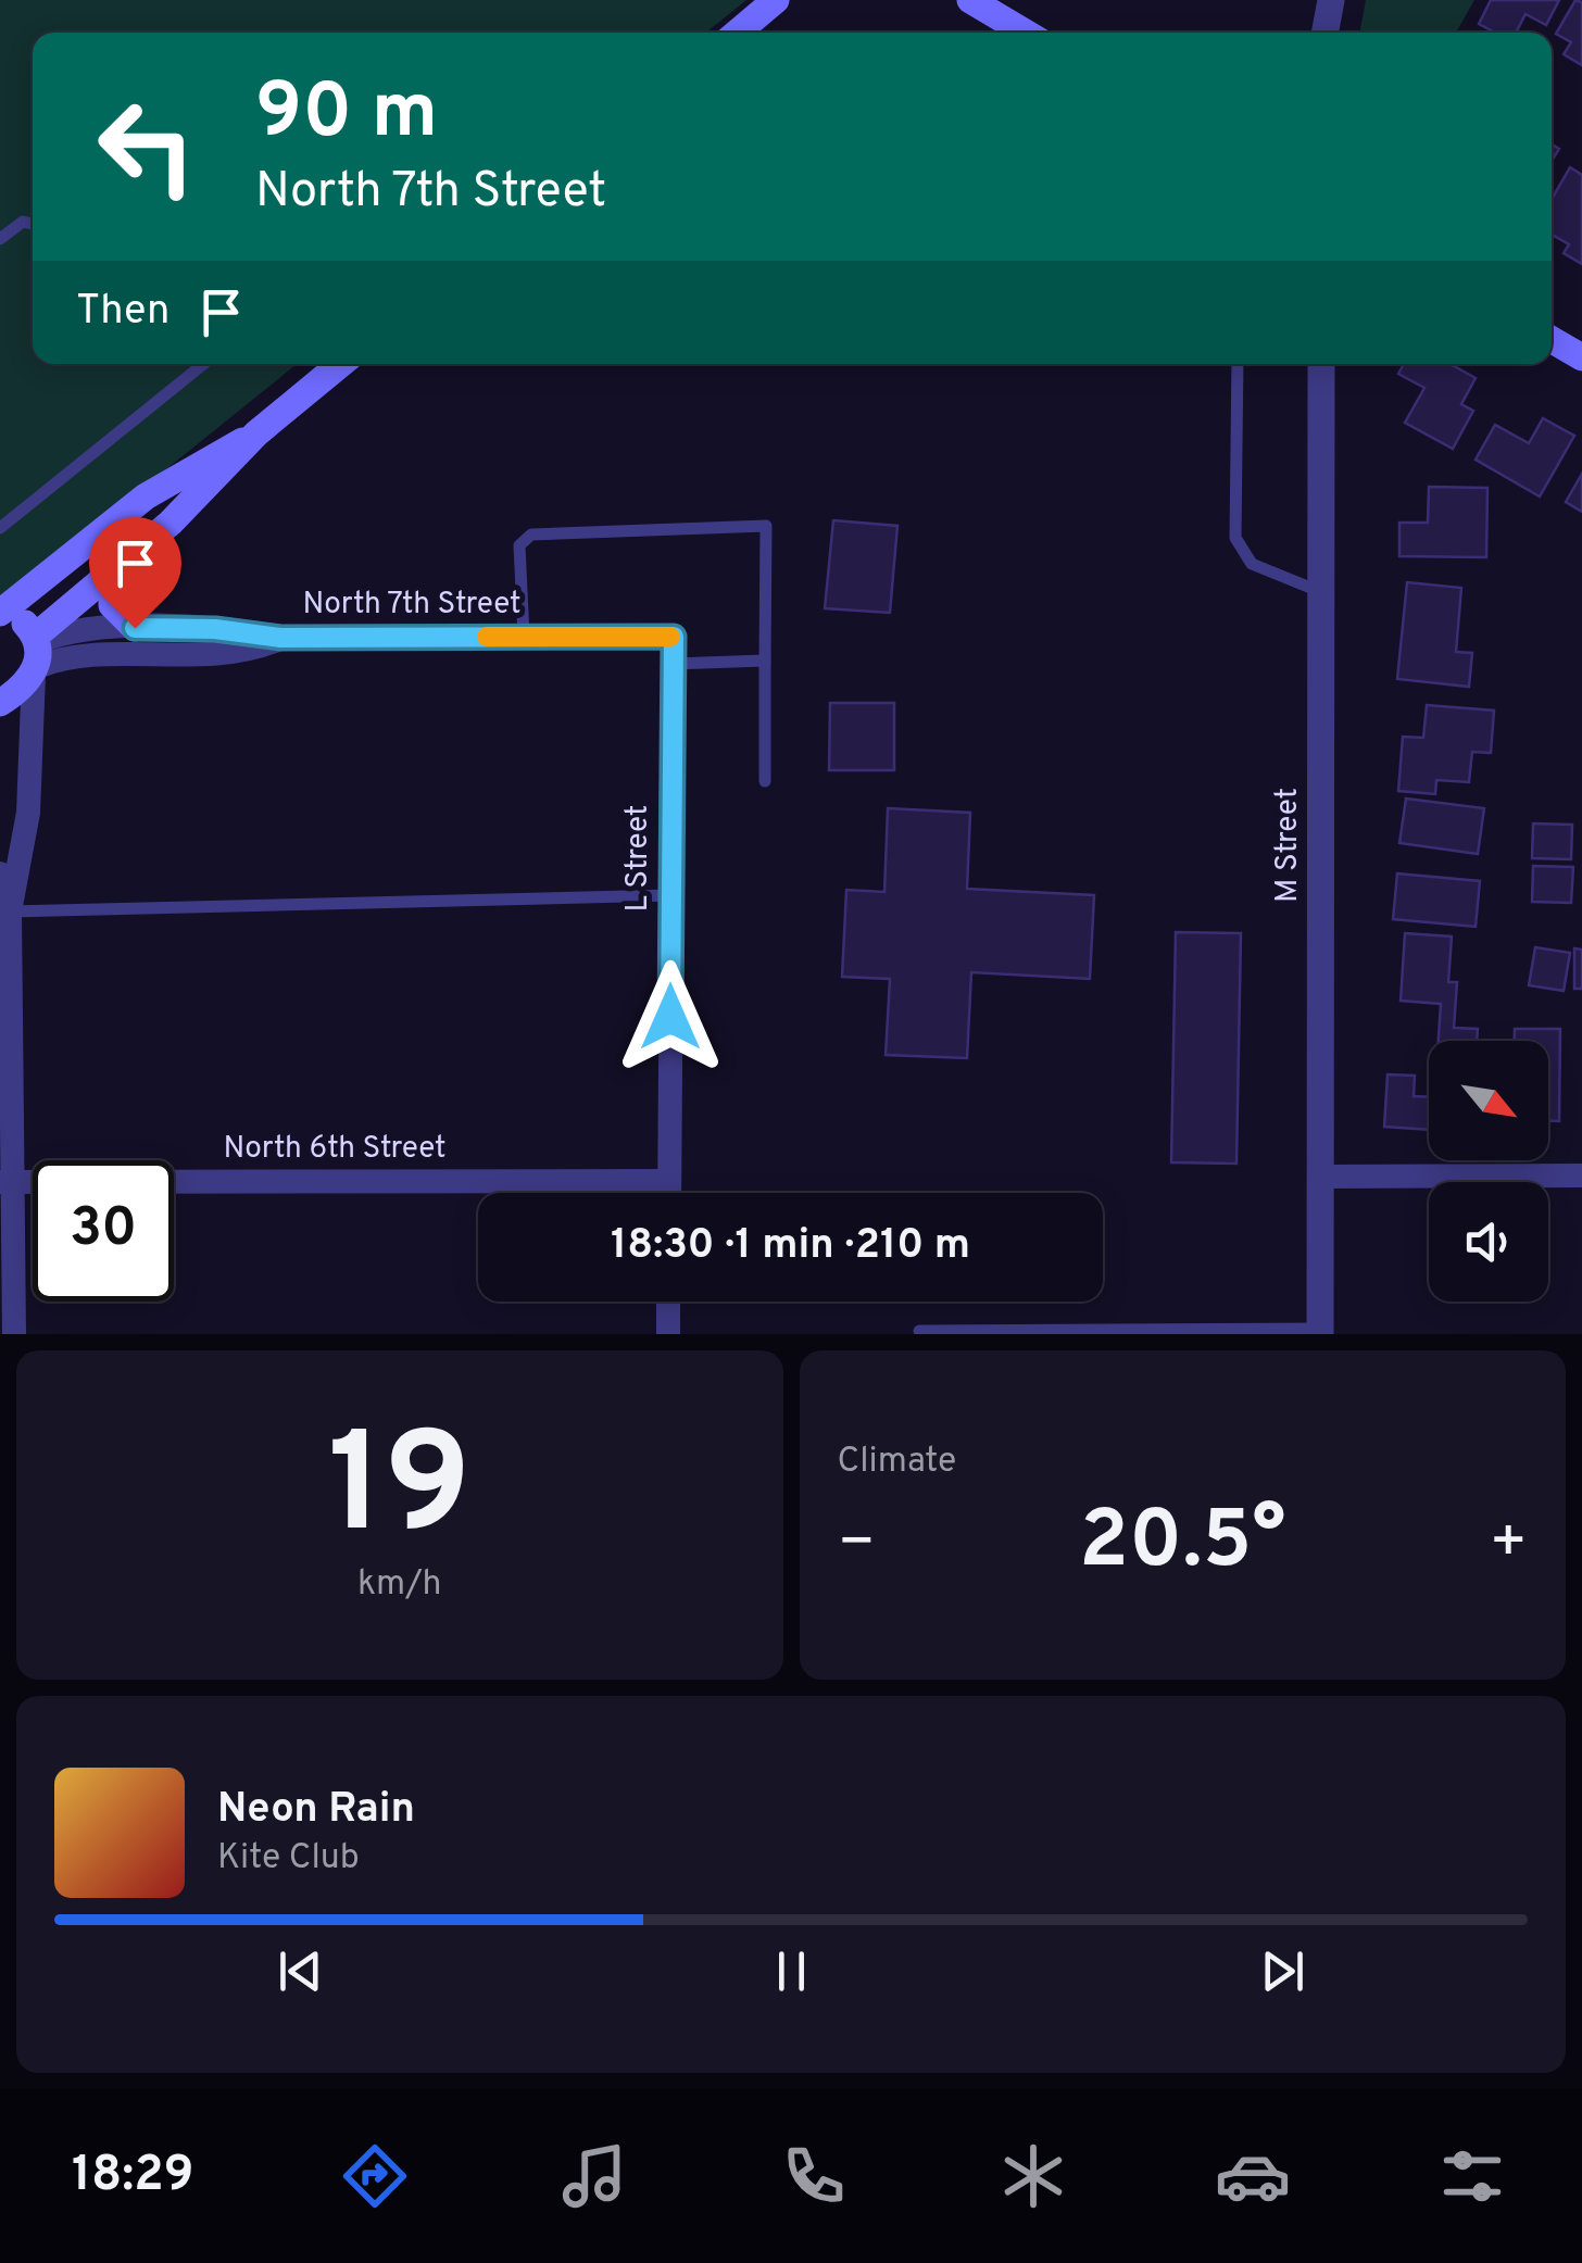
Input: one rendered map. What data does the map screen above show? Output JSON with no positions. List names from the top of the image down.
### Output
{
  "streets": {
    "street": [
      "North 7th Street",
      "M Street",
      "L Street",
      "North 6th Street"
    ]
  },
  "crossings": [
    ["North 7th Street", "L Street"],
    ["L Street", "North 6th Street"]
  ],
  "north": "bottom right",
  "page": {
    "turn": ["90 m", "North 7th Street"],
    "then": "Then",
    "limit": "30",
    "trip": "18:30 · 1 min · 210 m",
    "tile": [
      ["19", "km/h"],
      "Climate"
    ],
    "heat": ["−", "20.5°", "+"],
    "song": ["Neon Rain", "Kite Club"],
    "tabs": "18:29"
  }
}
